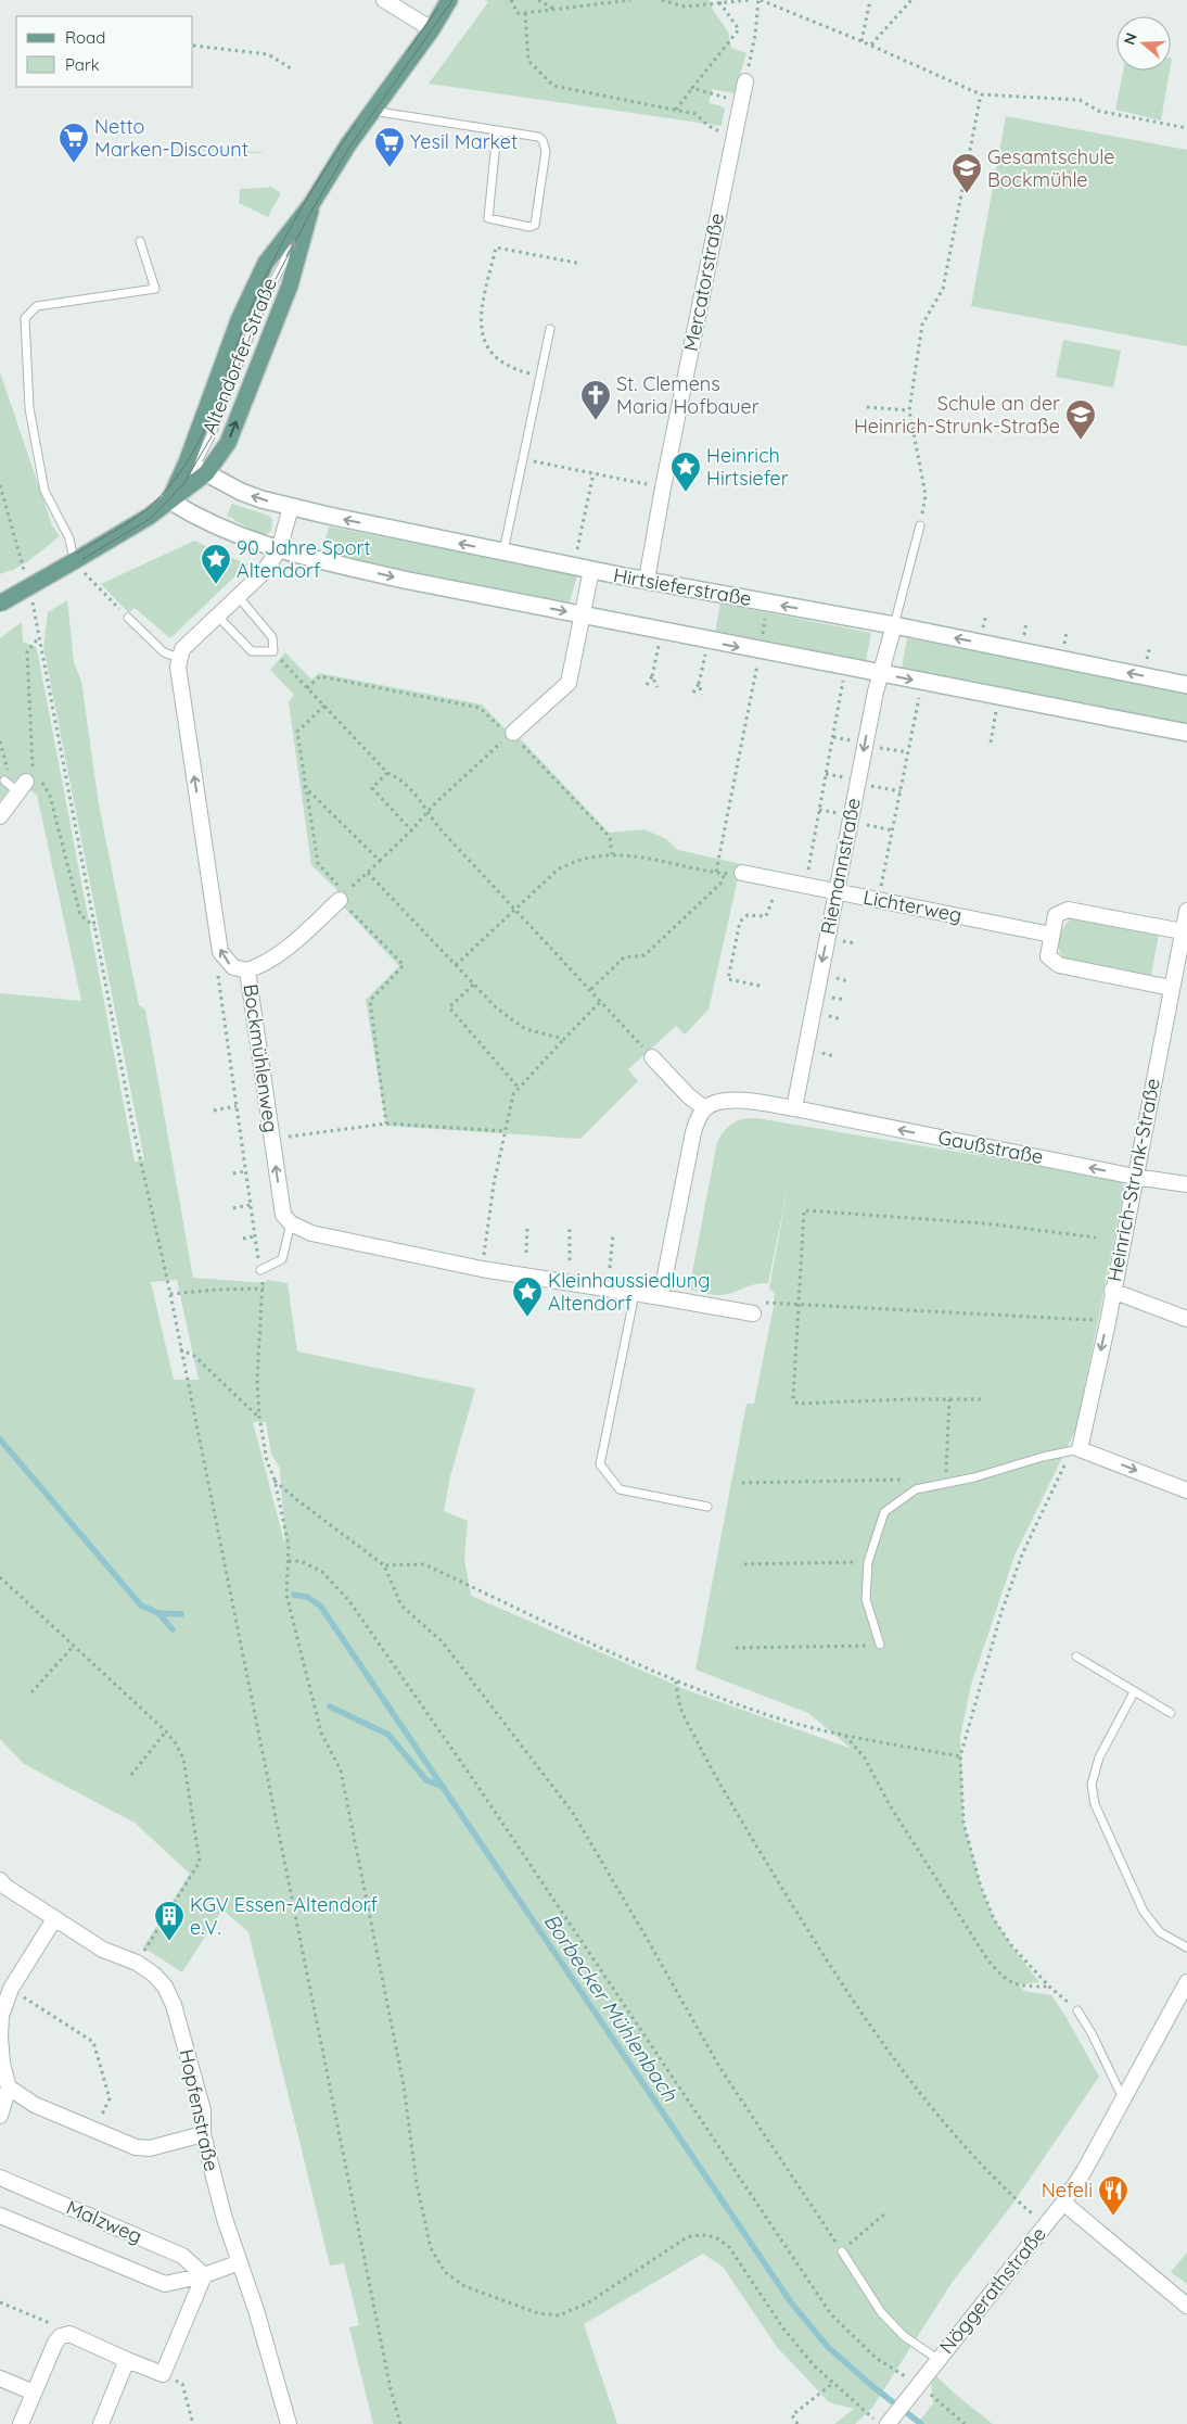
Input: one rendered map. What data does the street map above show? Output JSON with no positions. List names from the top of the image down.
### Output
{
  "streets": {
    "main road": ["Altendorfer Straße", "Hirtsieferstraße"],
    "street": [
      "Mercatorstraße",
      "Riemannstraße",
      "Lichterweg",
      "Bockmühlenweg",
      "Gaußstraße",
      "Heinrich-Strunk-Straße",
      "Hopfenstraße",
      "Malzweg",
      "Nöggerathstraße"
    ]
  },
  "crossings": [
    ["Mercatorstraße", "Hirtsieferstraße"],
    ["Altendorfer Straße", "Hirtsieferstraße"],
    ["Hirtsieferstraße", "Riemannstraße"],
    ["Riemannstraße", "Lichterweg"],
    ["Riemannstraße", "Gaußstraße"],
    ["Gaußstraße", "Heinrich-Strunk-Straße"],
    ["Hopfenstraße", "Malzweg"]
  ],
  "one_way": ["Riemannstraße", "Bockmühlenweg", "Gaußstraße"],
  "water": ["Borbecker Mühlenbach"],
  "places": {
    "supermarket": ["Netto Marken-Discount", "Yesil Market"],
    "school or university": ["Gesamtschule Bockmühle", "Schule an der Heinrich-Strunk-Straße"],
    "church": ["St. Clemens Maria Hofbauer"],
    "place": ["Heinrich Hirtsiefer", "90 Jahre Sport Altendorf", "Kleinhaussiedlung Altendorf"],
    "building": ["KGV Essen-Altendorf e.V."],
    "restaurant": ["Nefeli"]
  },
  "legend": ["Road", "Park"],
  "north": "left"
}
